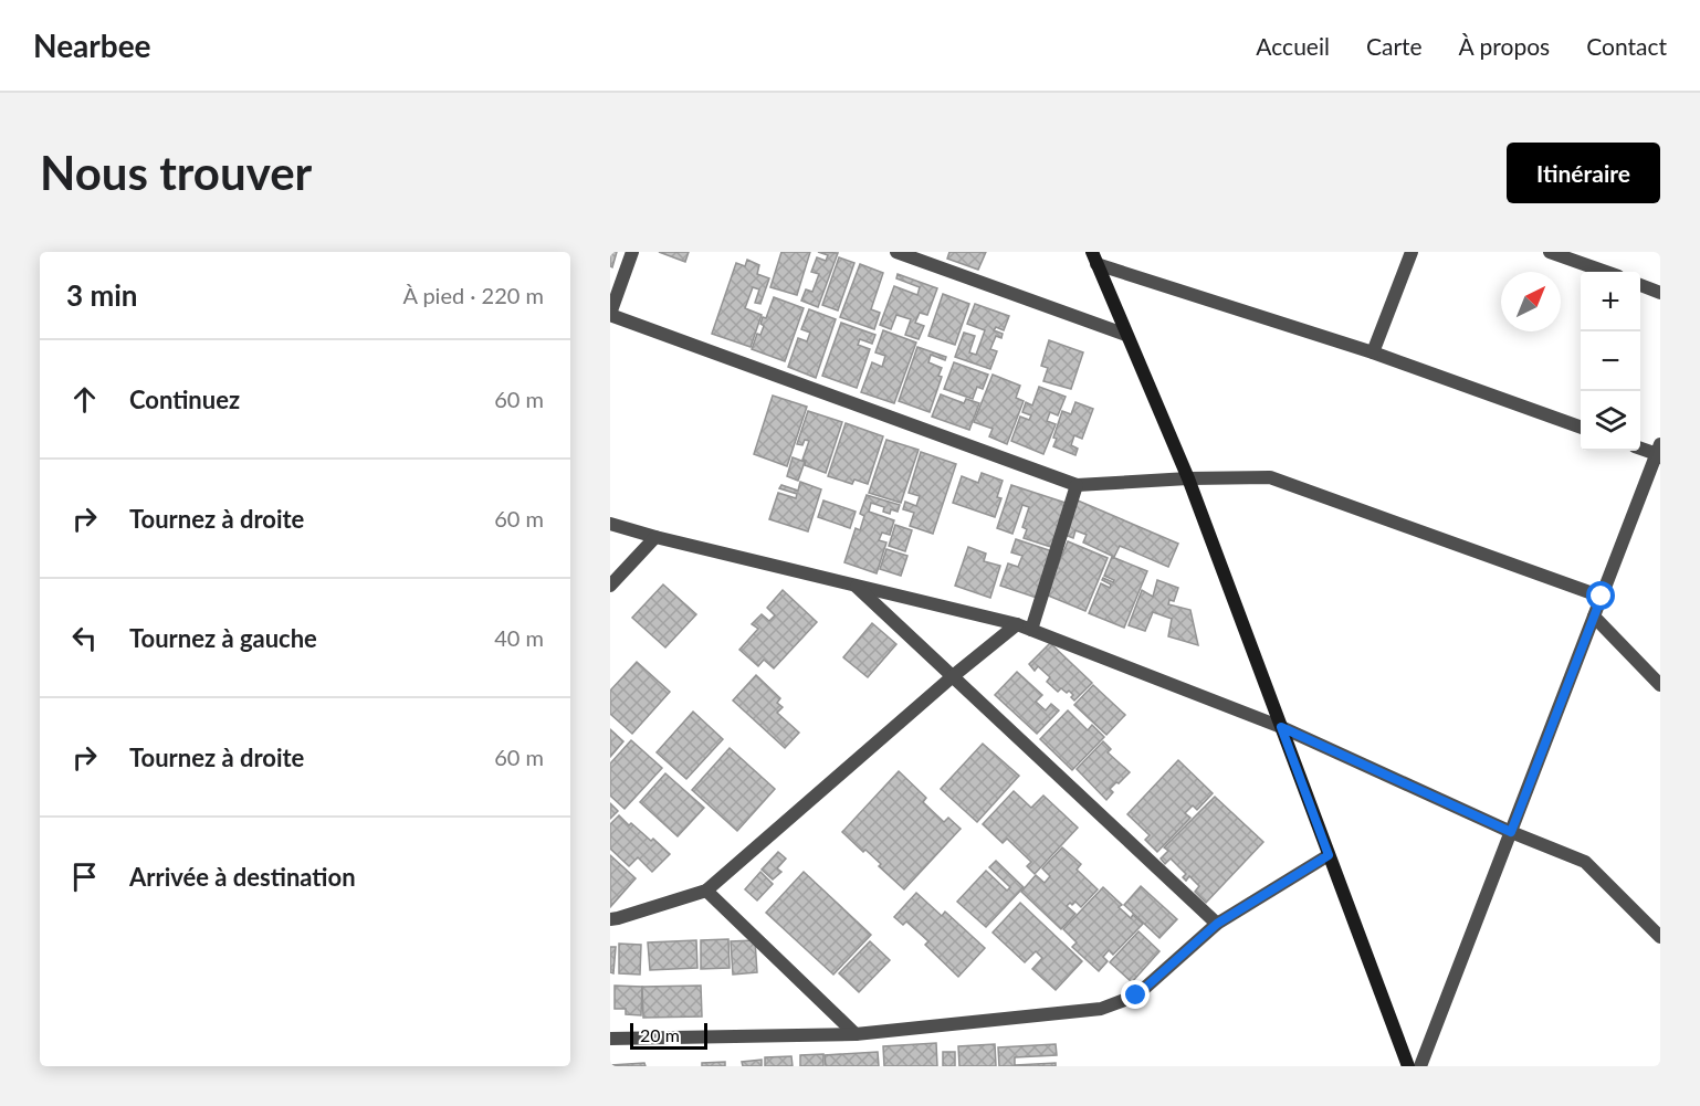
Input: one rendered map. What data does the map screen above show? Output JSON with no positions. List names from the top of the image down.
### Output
{
  "scale_bar": "20 m",
  "north": "top right",
  "page": {
    "header": "Nearbee",
    "nav": [
      "Accueil",
      "Carte",
      "À propos",
      "Contact"
    ],
    "buttons": "Itinéraire",
    "title": "Nous trouver",
    "heading": ["3 min", "À pied · 220 m"],
    "map_buttons": ["+", "−"],
    "list": [
      ["Continuez", "60 m"],
      ["Tournez à droite", "60 m"],
      ["Tournez à gauche", "40 m"],
      ["Tournez à droite", "60 m"],
      "Arrivée à destination"
    ],
    "scale": "20 m"
  }
}
